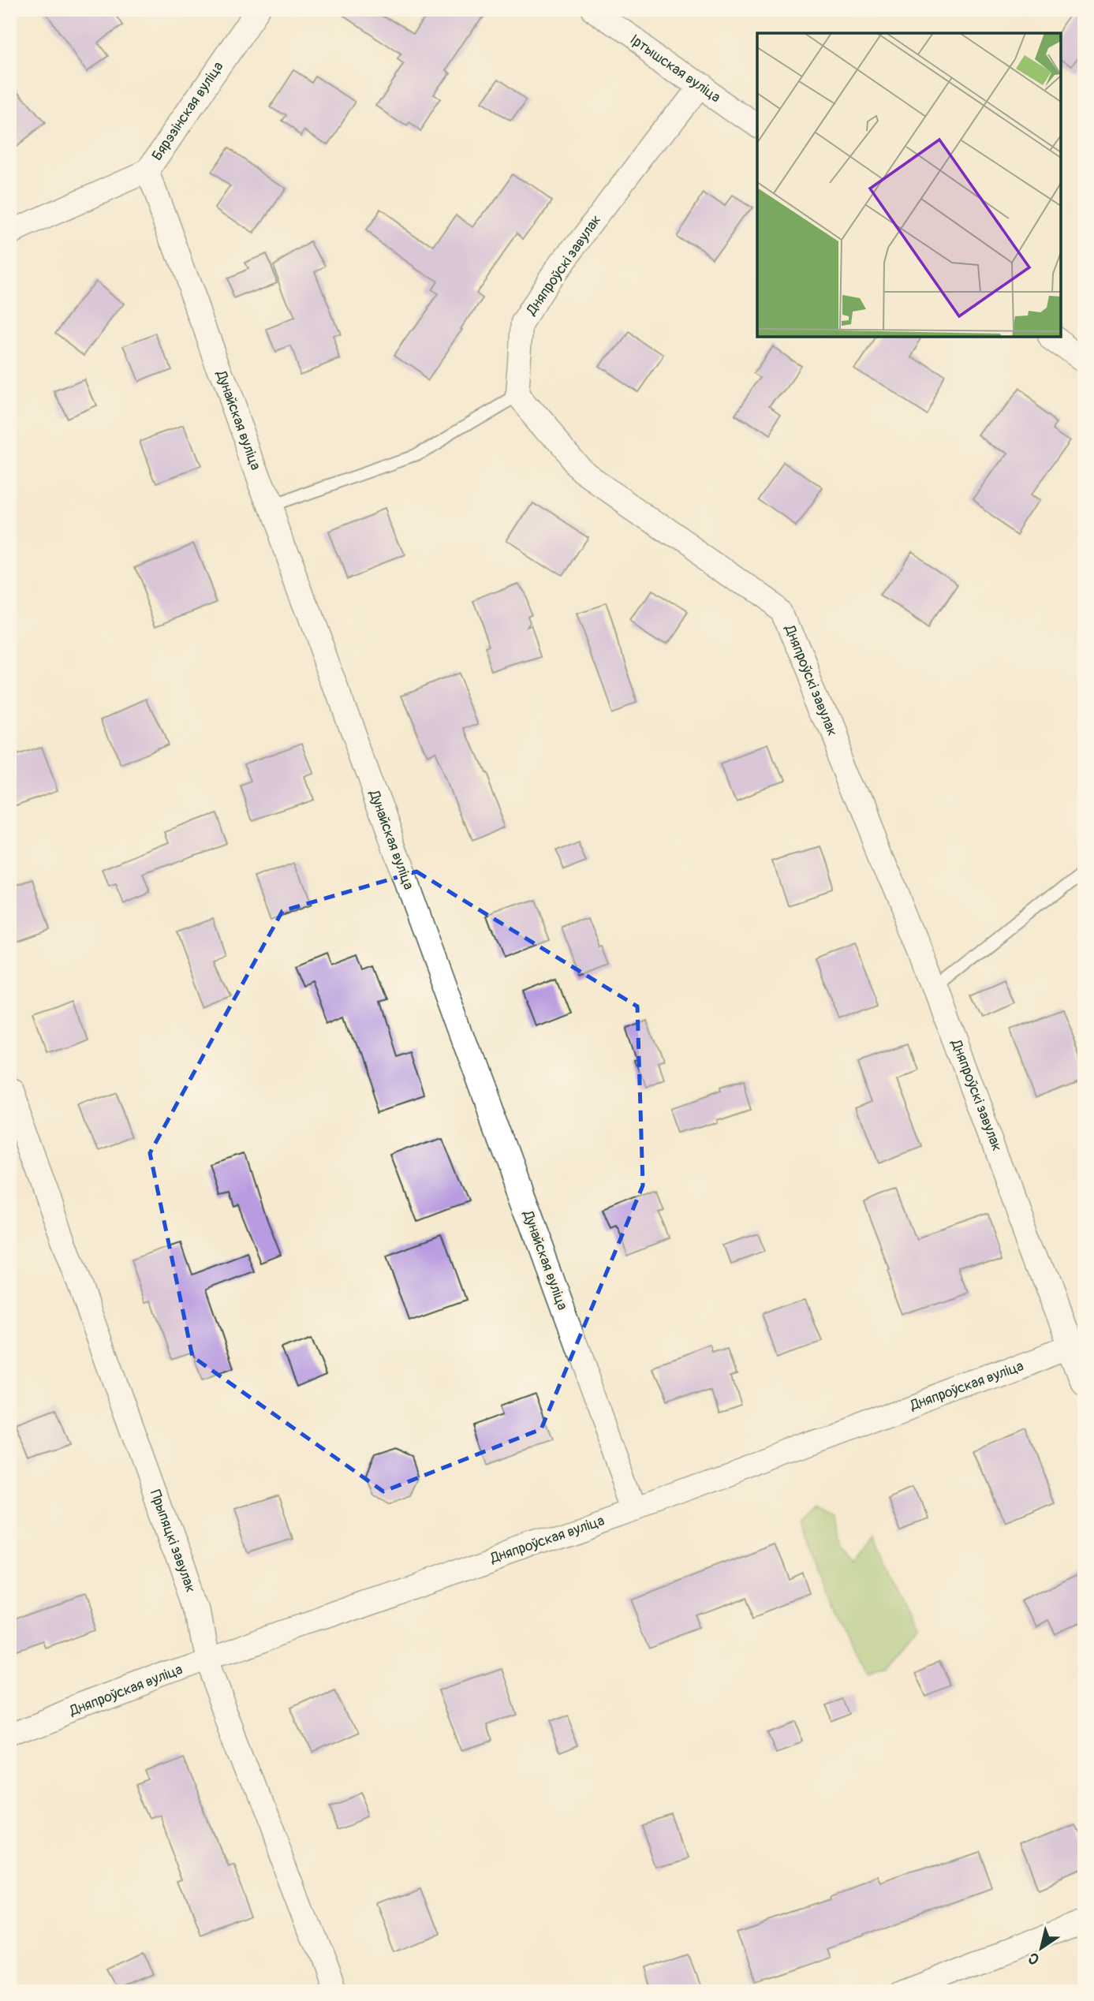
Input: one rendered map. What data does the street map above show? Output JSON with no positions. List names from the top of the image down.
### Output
{
  "streets": {
    "street": [
      "Іртышская вуліца",
      "Бярэзінская вуліца",
      "Дняпроўскі завулак",
      "Дунайская вуліца",
      "Дняпроўская вуліца",
      "Прыпяцкі завулак"
    ]
  },
  "crossings": [
    ["Іртышская вуліца", "Дняпроўскі завулак"],
    ["Бярэзінская вуліца", "Дунайская вуліца"],
    ["Дняпроўскі завулак", "Дняпроўская вуліца"],
    ["Дунайская вуліца", "Дняпроўская вуліца"],
    ["Дняпроўская вуліца", "Прыпяцкі завулак"]
  ],
  "north": "bottom left"
}
